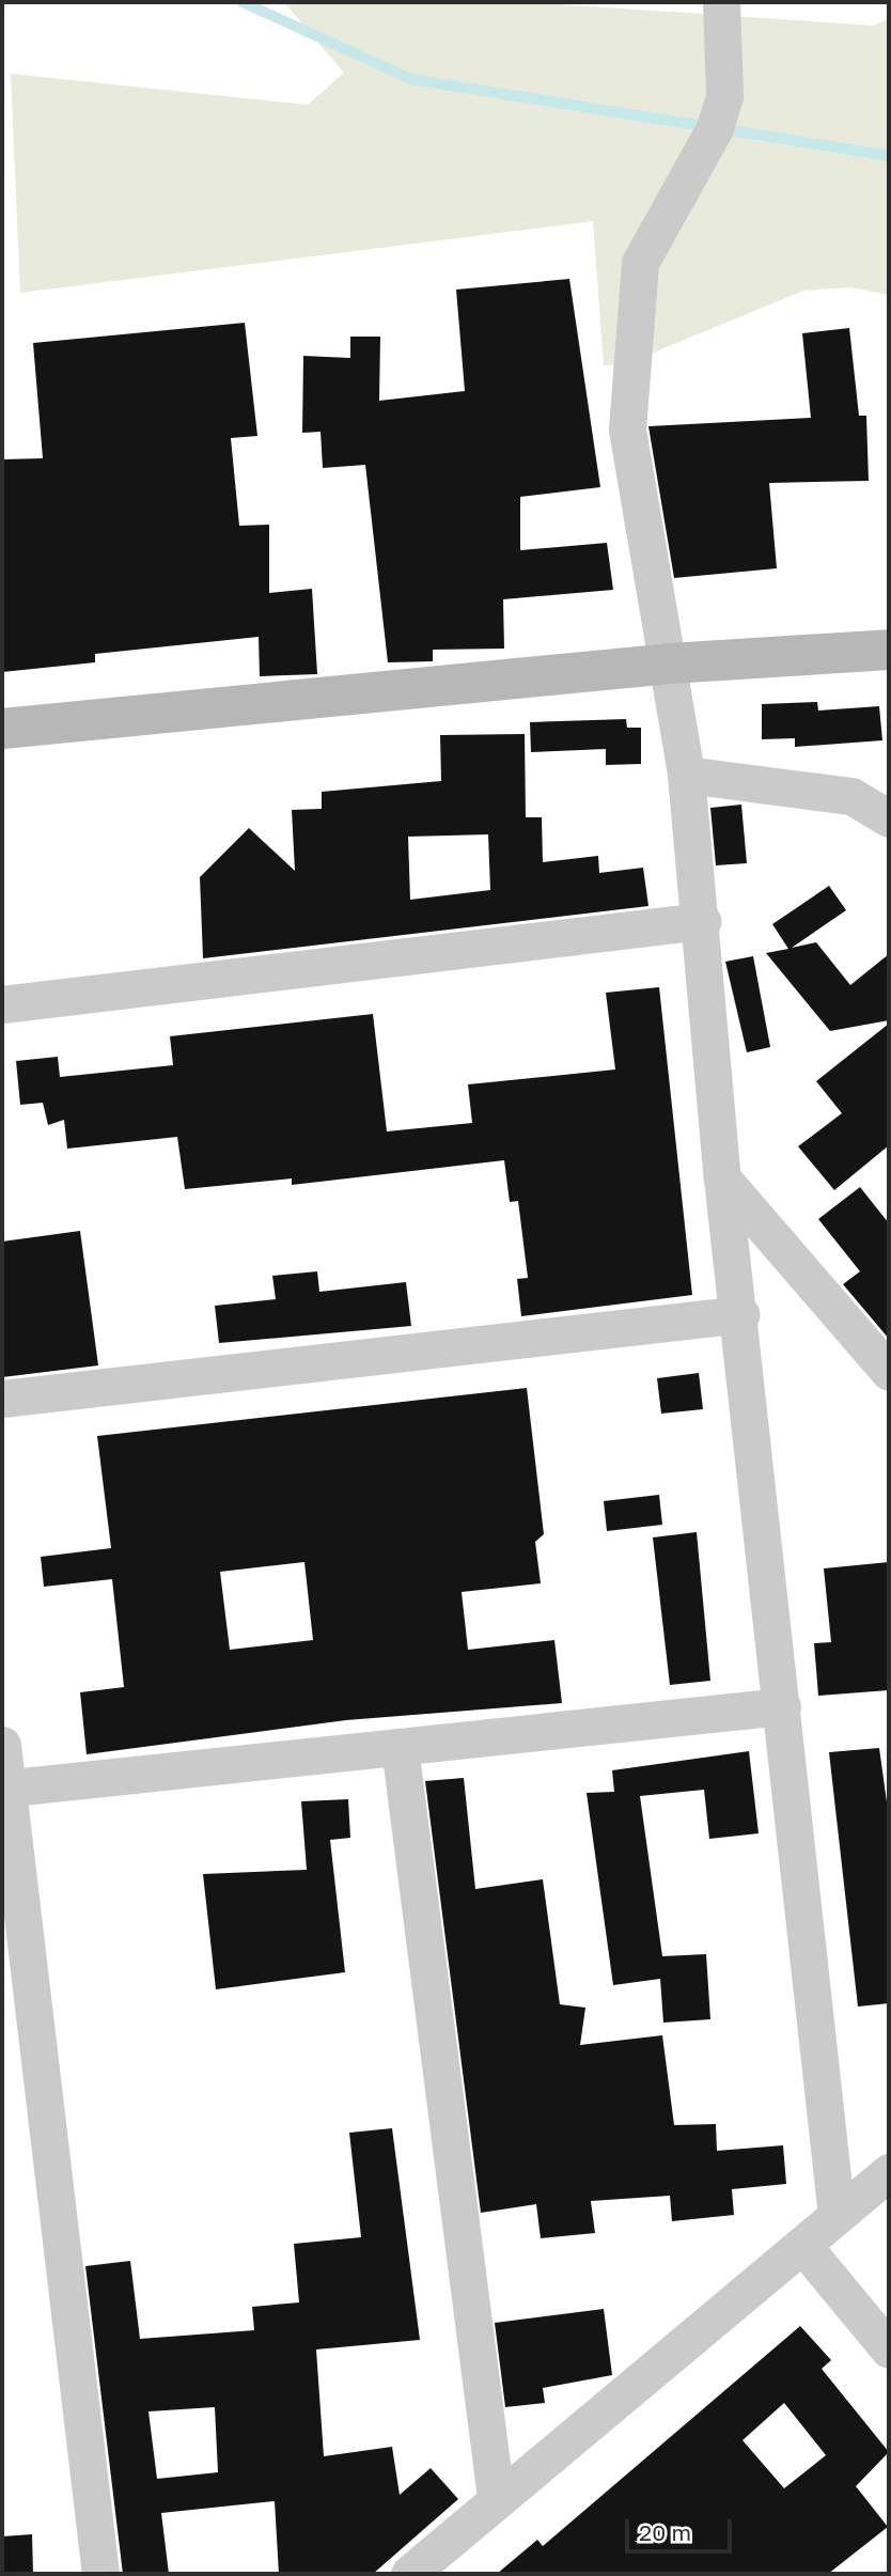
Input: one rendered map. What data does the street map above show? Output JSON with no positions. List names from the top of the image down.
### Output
{
  "scale_bar": "20 m"
}
